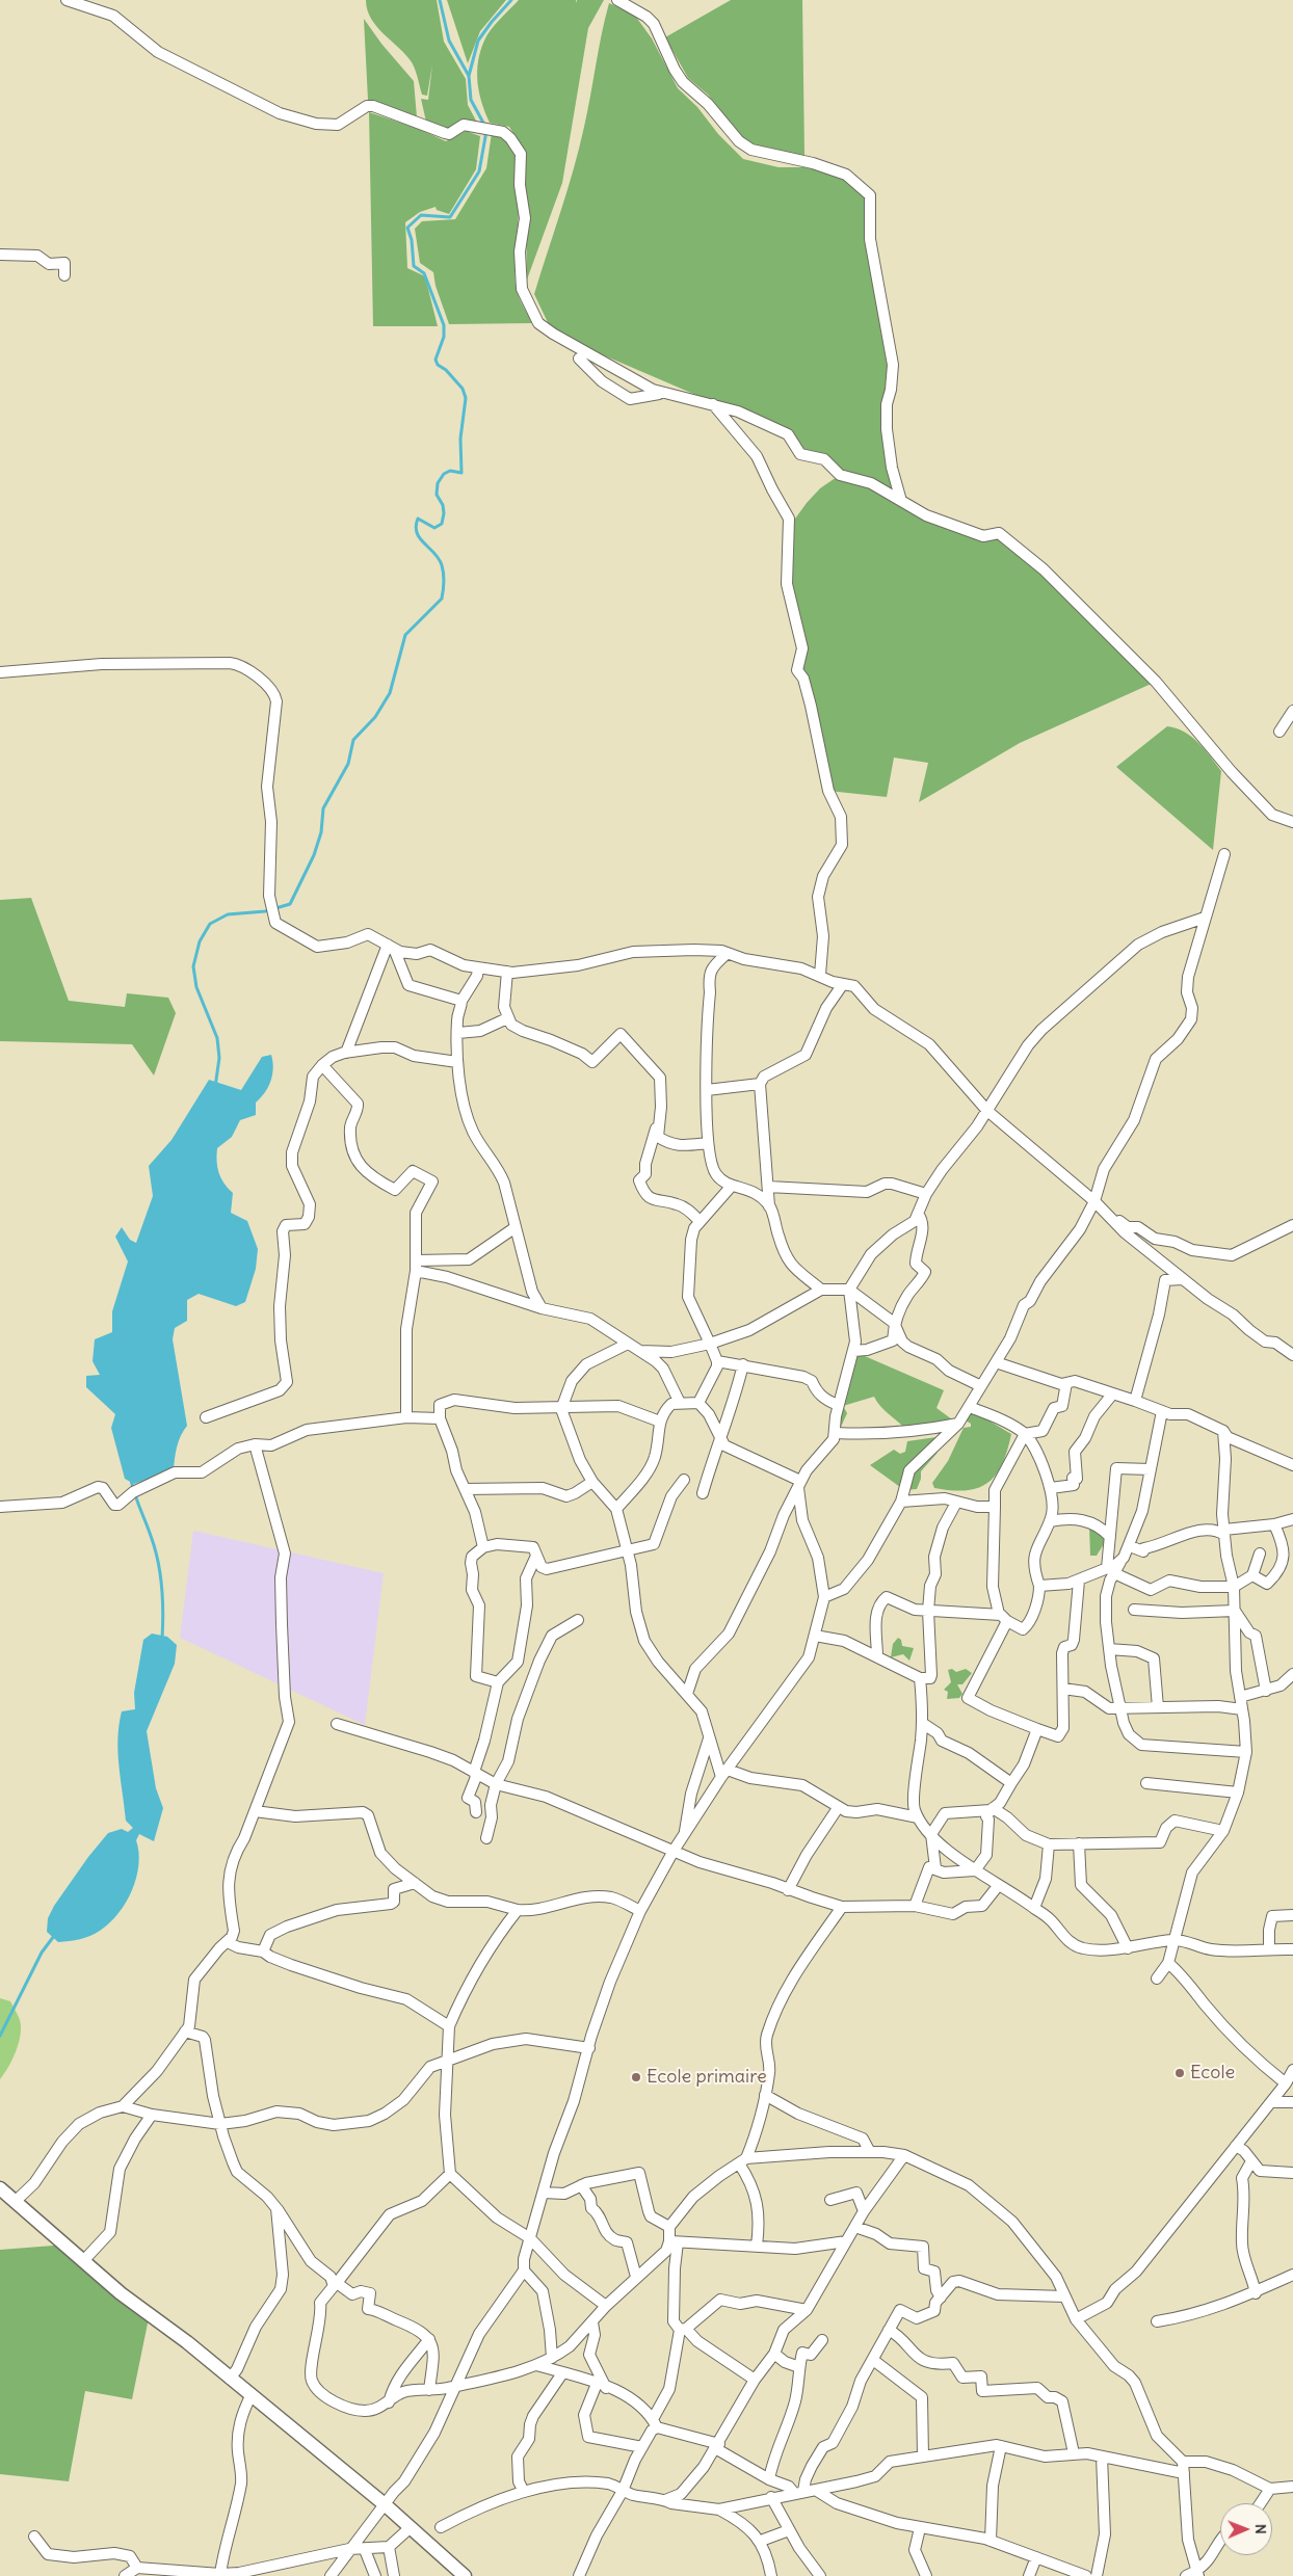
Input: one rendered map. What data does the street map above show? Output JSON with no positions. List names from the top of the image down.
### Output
{
  "places": ["Ecole", "Ecole primaire"],
  "north": "right"
}
